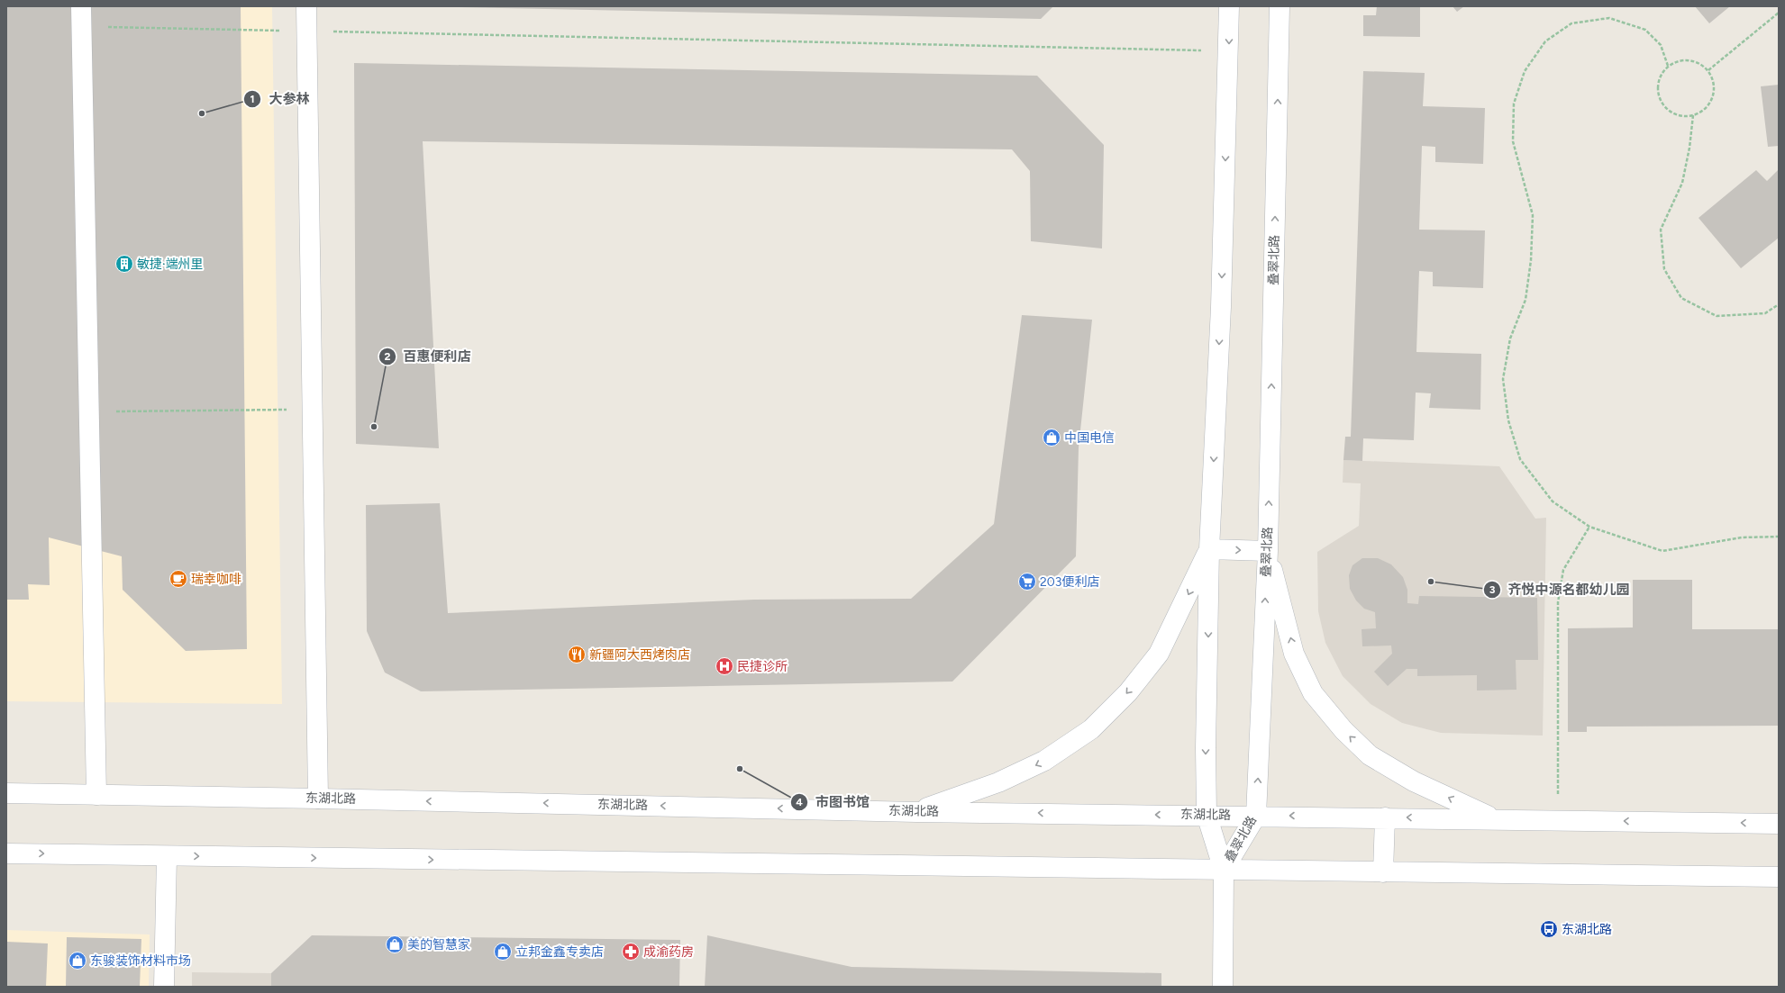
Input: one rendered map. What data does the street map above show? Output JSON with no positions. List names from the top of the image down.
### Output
{
  "streets": {
    "main road": ["叠翠北路", "东湖北路"]
  },
  "crossings": [
    ["叠翠北路", "东湖北路"]
  ],
  "places": {
    "other": [
      "大参林",
      "百惠便利店",
      "齐悦中源名都幼儿园",
      "市图书馆"
    ],
    "building": ["敏捷·端州里"],
    "shop": [
      "中国电信",
      "美的智慧家",
      "立邦金鑫专卖店",
      "东骏装饰材料市场"
    ],
    "cafe": ["瑞幸咖啡"],
    "supermarket": ["203便利店"],
    "restaurant": ["新疆阿大西烤肉店"],
    "hospital": ["民捷诊所"],
    "bus stop": ["东湖北路"],
    "pharmacy": ["成渝药房"]
  }
}
